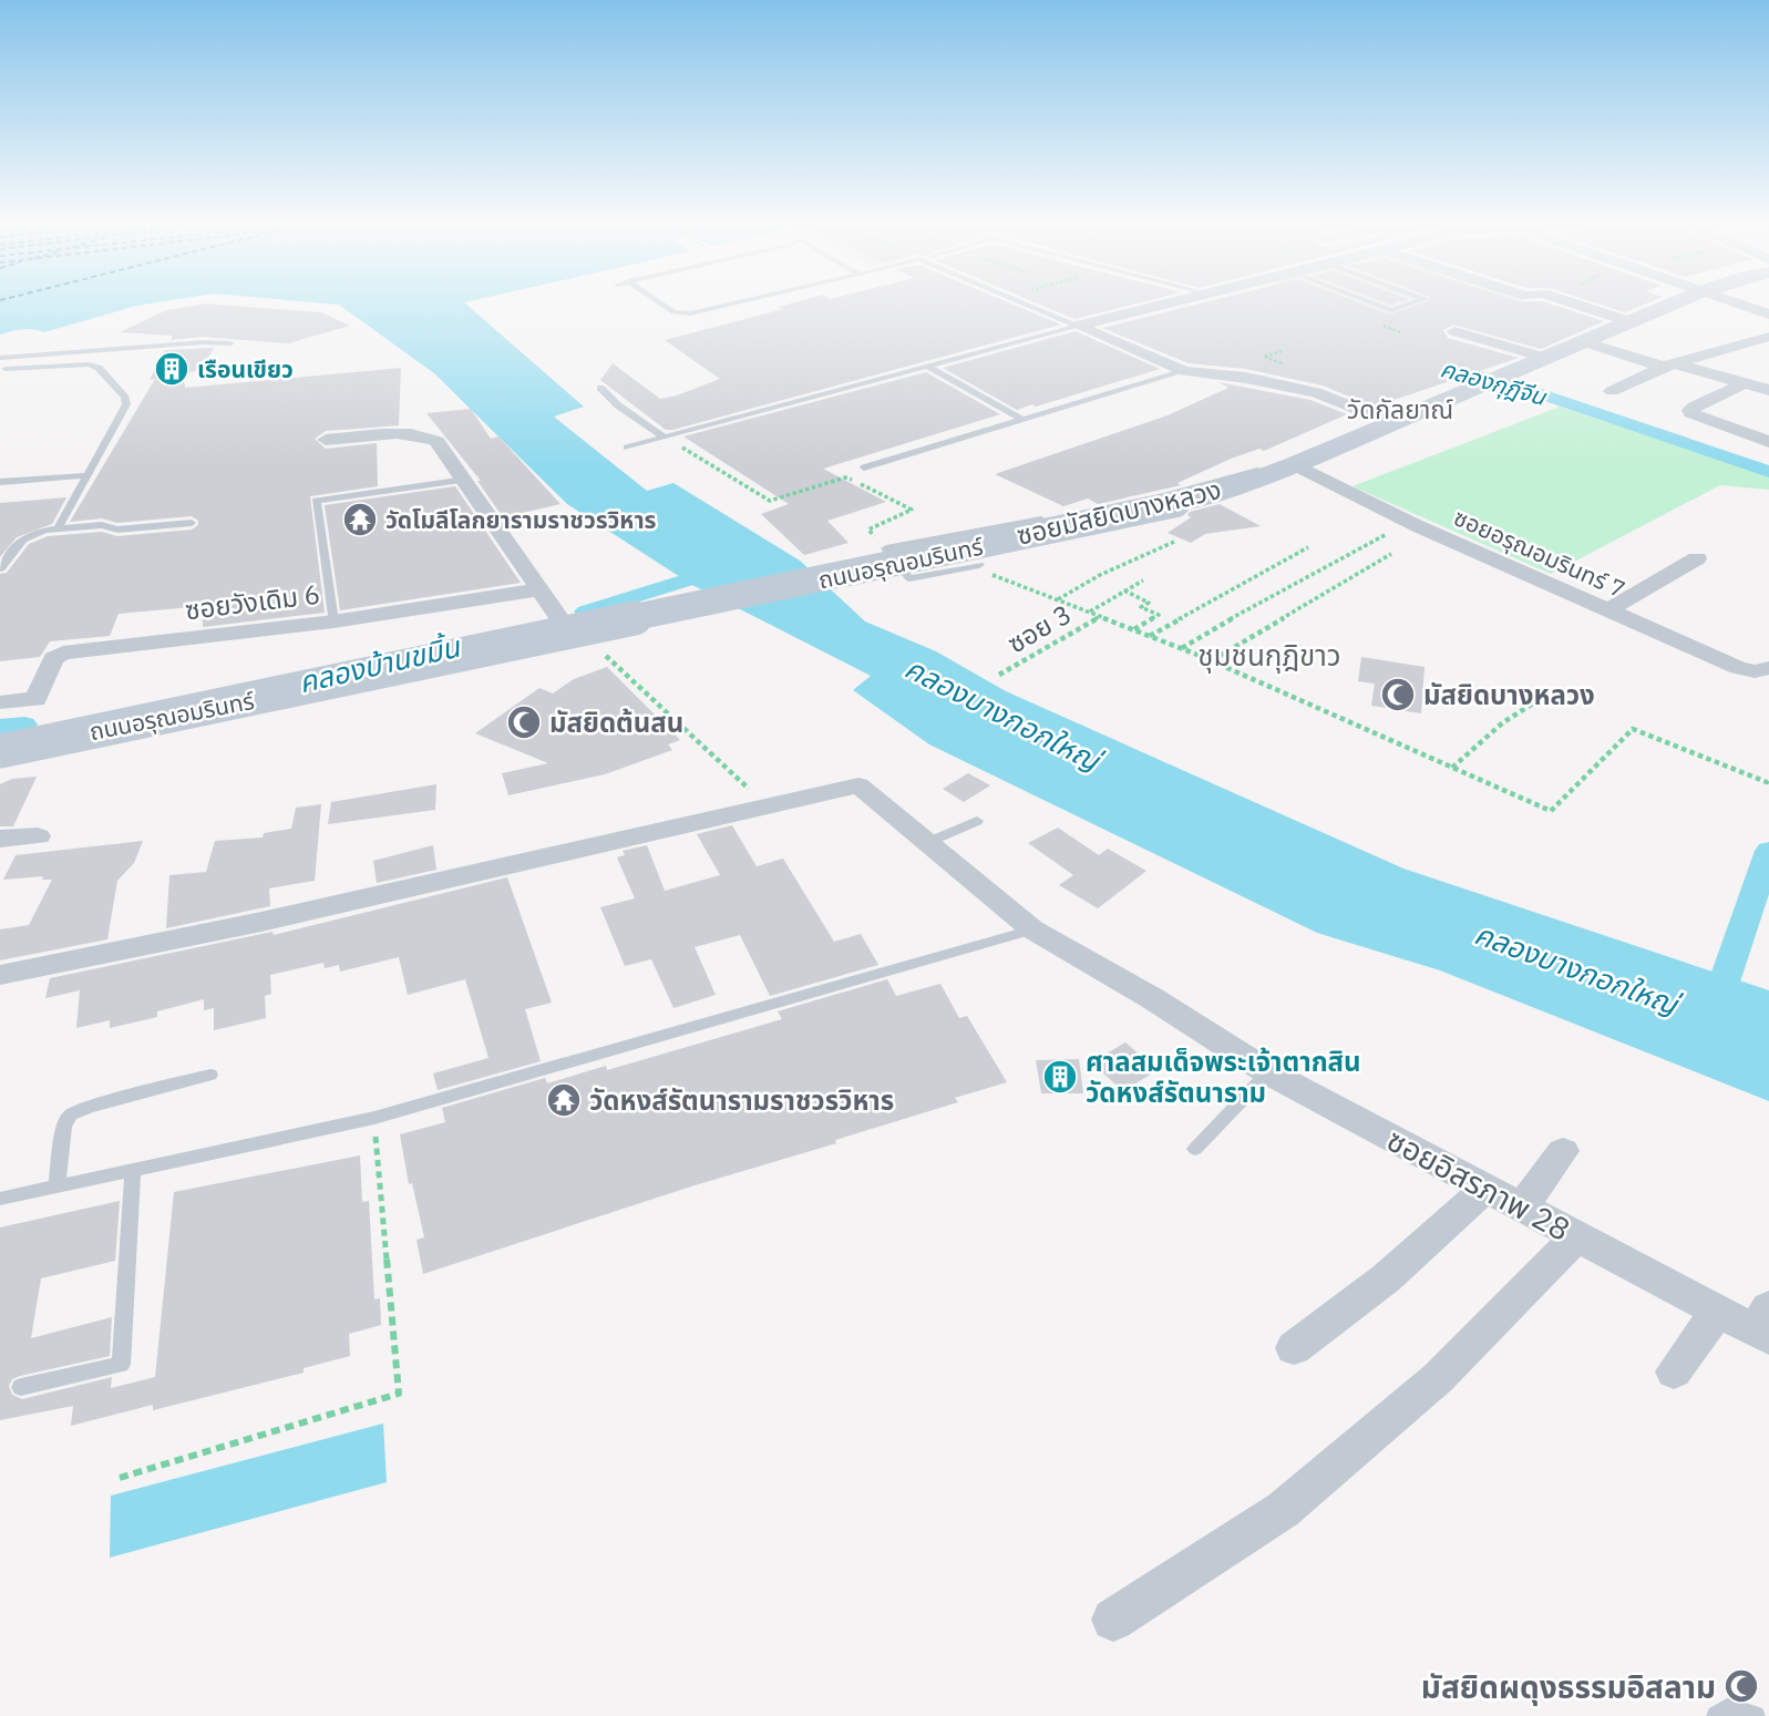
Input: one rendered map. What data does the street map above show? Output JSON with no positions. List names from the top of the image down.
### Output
{
  "streets": {
    "main road": ["ถนนอรุณอมรินทร์"],
    "street": ["ซอยอรุณอมรินทร์ 7", "ซอยวังเดิม 6", "ซอยอิสรภาพ 28"],
    "path": ["ซอยมัสยิดบางหลวง", "ซอย 3"]
  },
  "crossings": [
    ["ซอยมัสยิดบางหลวง", "ซอย 3"],
    ["ซอยอรุณอมรินทร์ 7", "ถนนอรุณอมรินทร์"]
  ],
  "districts": ["วัดกัลยาณ์", "ชุมชนกุฎิขาว"],
  "water": ["คลองกุฎีจีน", "คลองบ้านขมิ้น", "คลองบางกอกใหญ่"],
  "places": {
    "building": ["เรือนเขียว", "ศาลสมเด็จพระเจ้าตากสิน วัดหงส์รัตนาราม"],
    "temple": ["วัดโมลีโลกยารามราชวรวิหาร", "วัดหงส์รัตนารามราชวรวิหาร"],
    "mosque": ["มัสยิดบางหลวง", "มัสยิดต้นสน", "มัสยิดผดุงธรรมอิสลาม"]
  }
}
